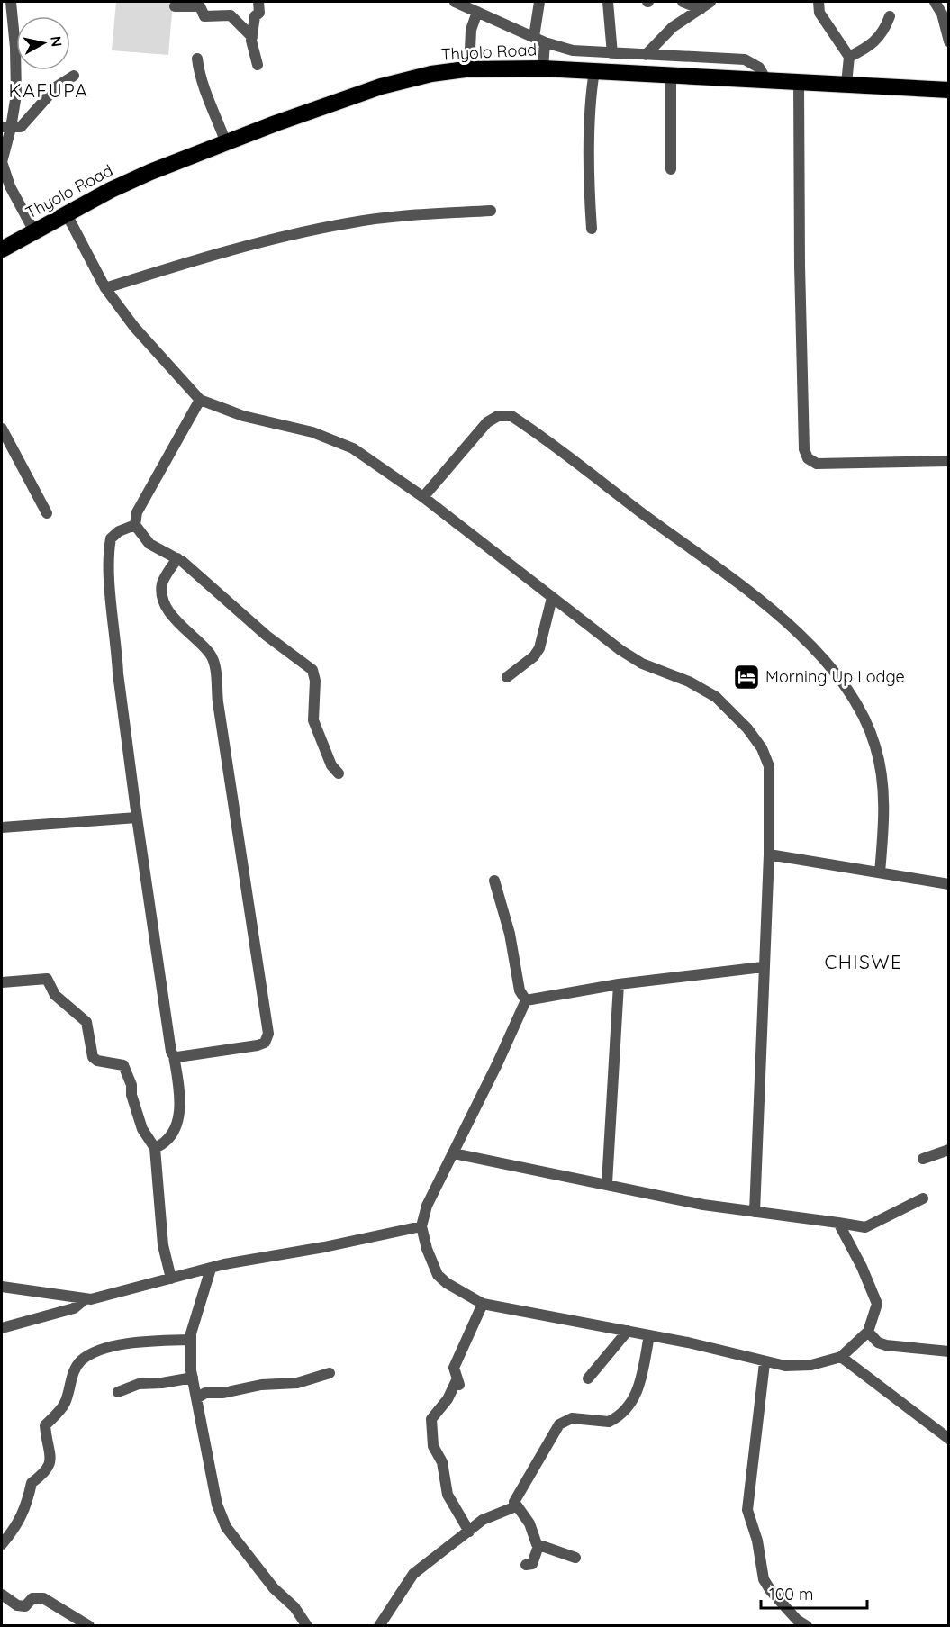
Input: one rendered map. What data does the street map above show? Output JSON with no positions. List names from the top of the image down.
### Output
{
  "streets": {
    "highway": ["Thyolo Road"]
  },
  "districts": ["KAFUPA", "CHISWE"],
  "places": {
    "hotel": ["Morning Up Lodge"]
  },
  "scale_bar": "100 m",
  "north": "right"
}
